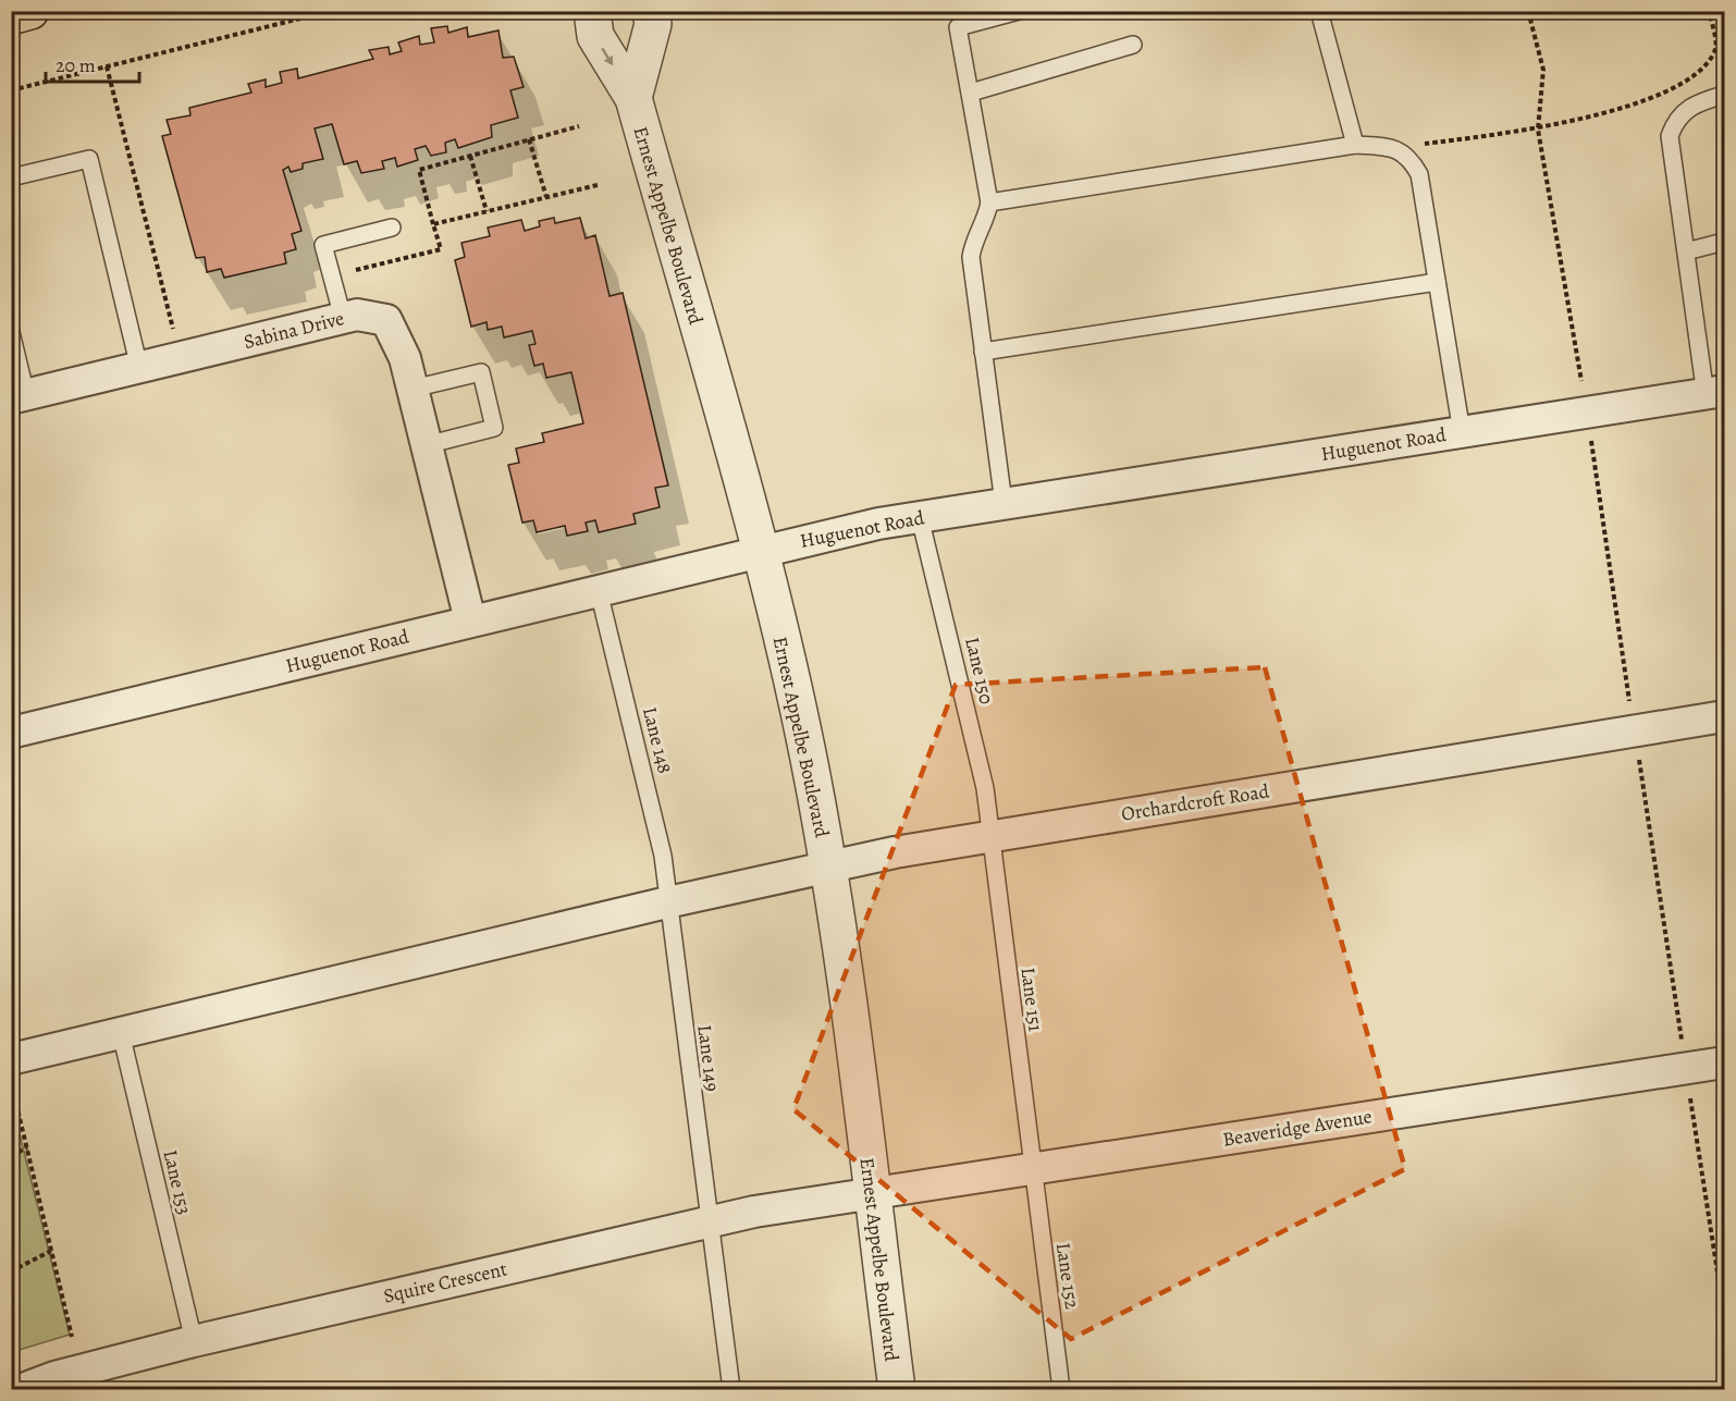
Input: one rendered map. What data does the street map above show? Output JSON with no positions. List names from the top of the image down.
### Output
{
  "streets": {
    "street": [
      "Ernest Appelbe Boulevard",
      "Sabina Drive",
      "Huguenot Road",
      "Orchardcroft Road",
      "Beaveridge Avenue",
      "Squire Crescent"
    ],
    "lane": [
      "Lane 150",
      "Lane 148",
      "Lane 151",
      "Lane 149",
      "Lane 153",
      "Lane 152"
    ]
  },
  "crossings": [
    ["Ernest Appelbe Boulevard", "Huguenot Road"],
    ["Ernest Appelbe Boulevard", "Orchardcroft Road"],
    ["Ernest Appelbe Boulevard", "Beaveridge Avenue"],
    ["Ernest Appelbe Boulevard", "Squire Crescent"],
    ["Sabina Drive", "Huguenot Road"],
    ["Huguenot Road", "Lane 150"],
    ["Huguenot Road", "Lane 148"],
    ["Lane 150", "Orchardcroft Road"],
    ["Lane 150", "Lane 151"],
    ["Lane 148", "Orchardcroft Road"],
    ["Lane 148", "Lane 149"],
    ["Orchardcroft Road", "Lane 151"],
    ["Orchardcroft Road", "Lane 149"],
    ["Lane 151", "Beaveridge Avenue"],
    ["Lane 151", "Lane 152"],
    ["Lane 149", "Squire Crescent"],
    ["Beaveridge Avenue", "Lane 152"],
    ["Beaveridge Avenue", "Squire Crescent"],
    ["Lane 153", "Squire Crescent"]
  ],
  "scale_bar": "20 m"
}
